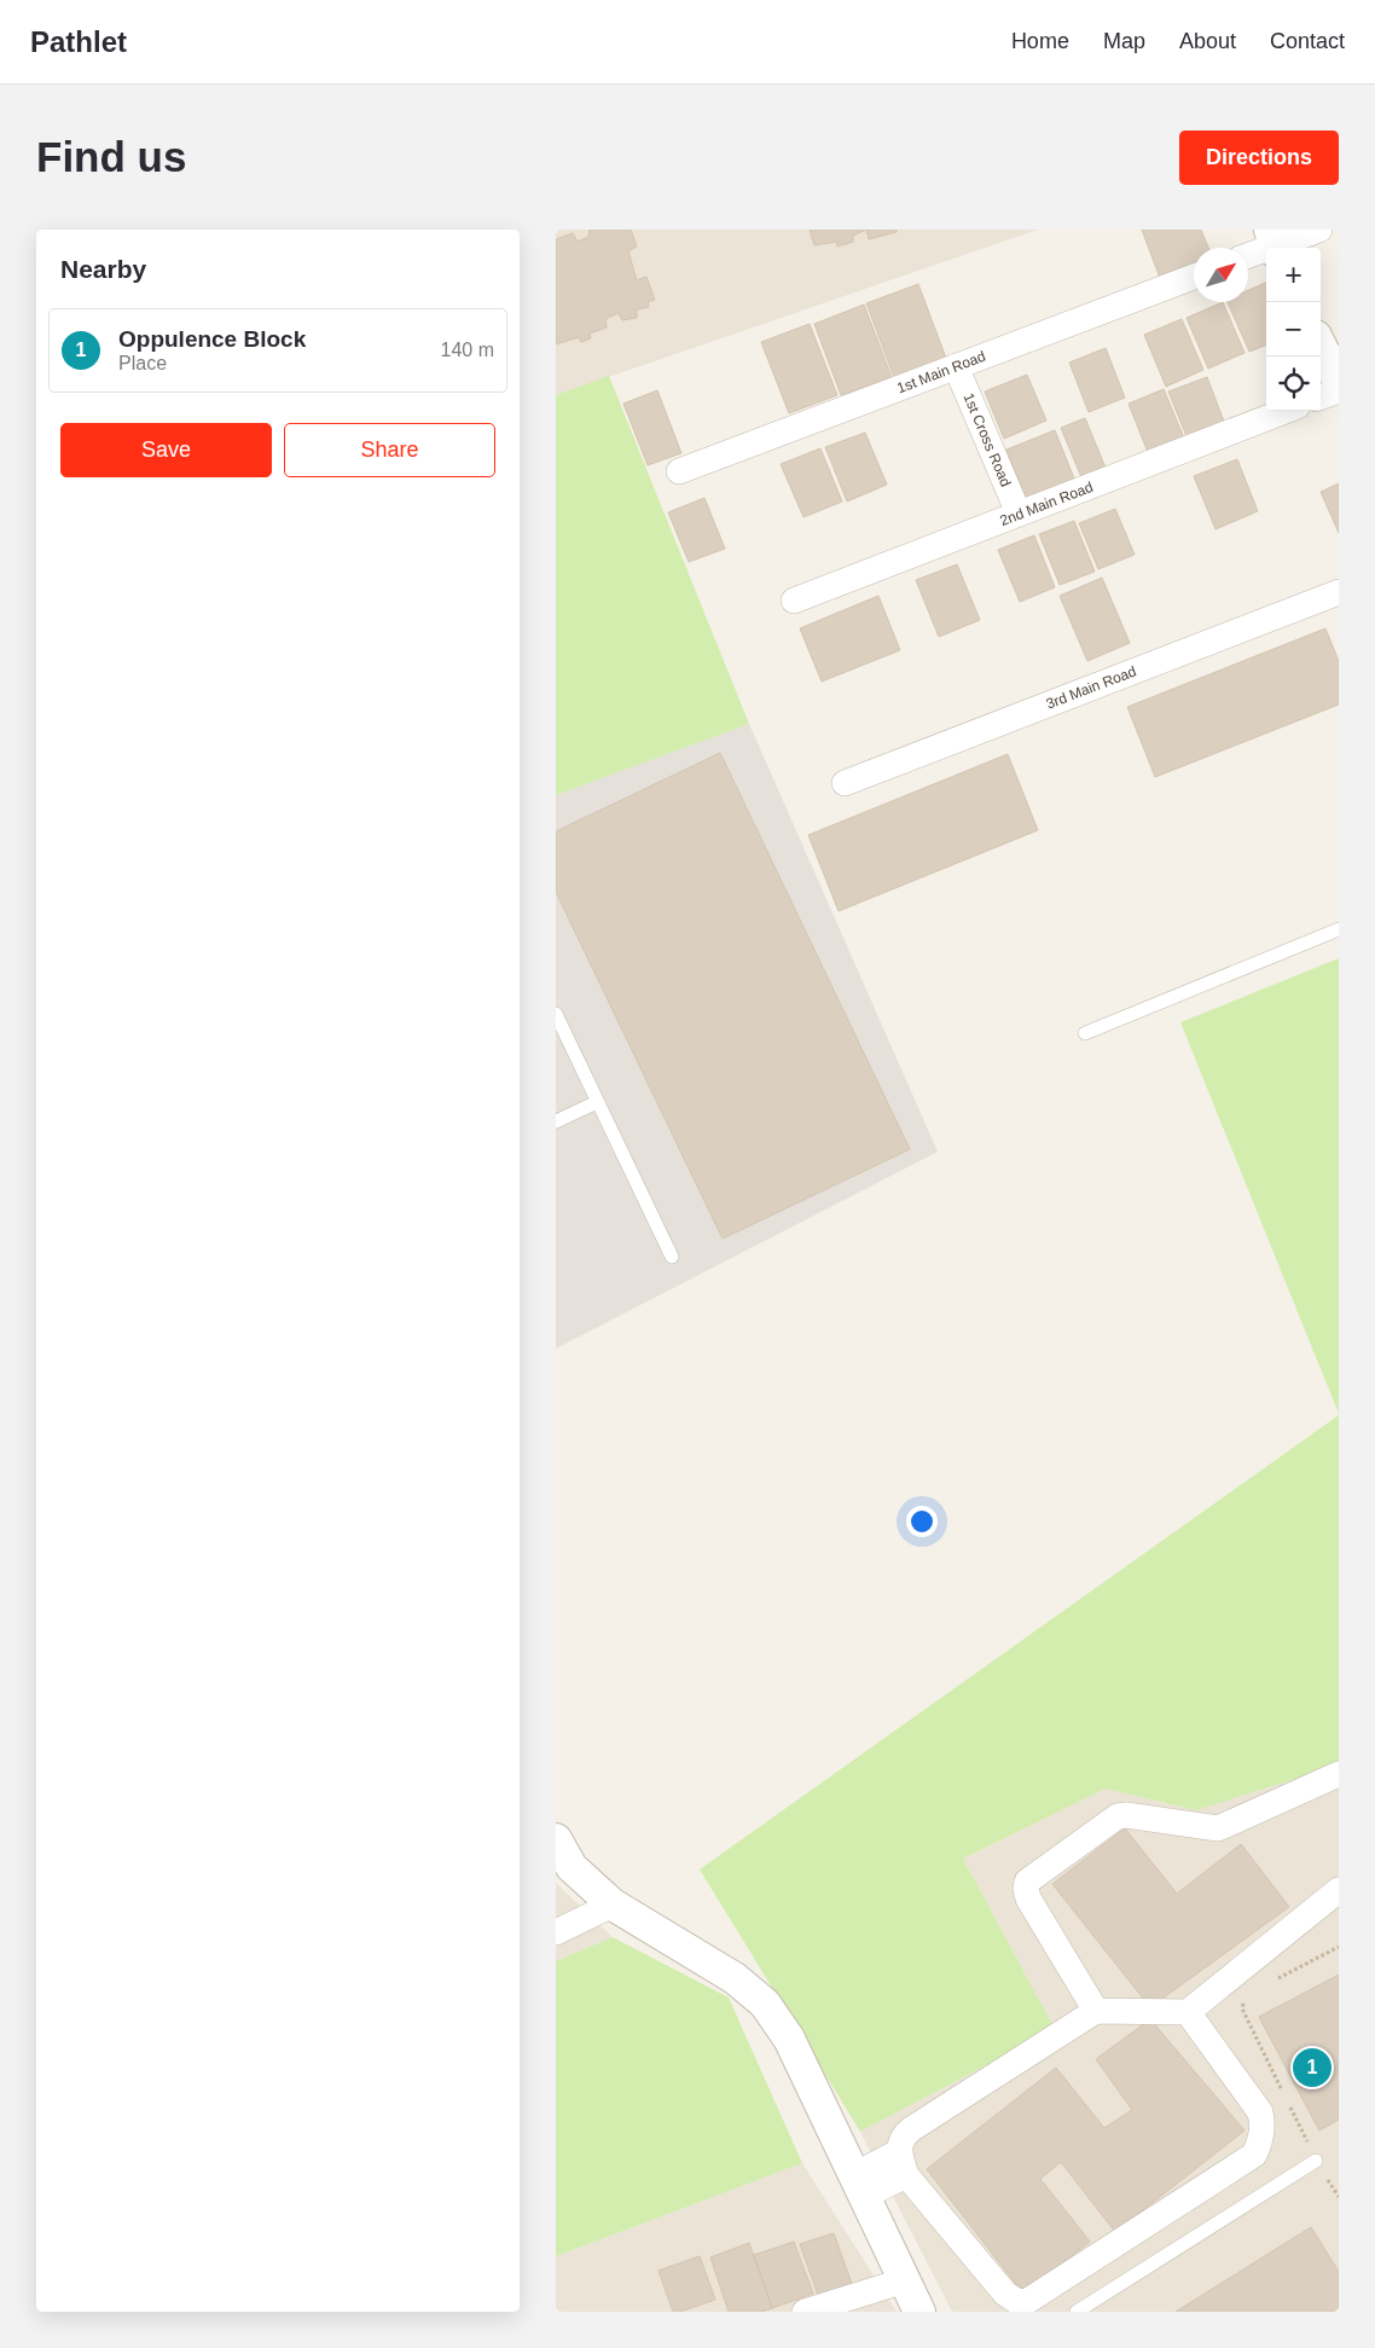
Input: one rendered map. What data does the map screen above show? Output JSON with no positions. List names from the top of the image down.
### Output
{
  "streets": {
    "street": [
      "1st Main Road",
      "1st Cross Road",
      "2nd Main Road",
      "3rd Main Road"
    ]
  },
  "crossings": [
    ["1st Main Road", "1st Cross Road"],
    ["1st Cross Road", "2nd Main Road"]
  ],
  "north": "top right",
  "page": {
    "header": "Pathlet",
    "nav": [
      "Home",
      "Map",
      "About",
      "Contact"
    ],
    "buttons": [
      "Directions",
      ["Save", "Share"]
    ],
    "title": "Find us",
    "heading": "Nearby",
    "map_buttons": ["+", "−"],
    "list": [
      {
        "mark": "1",
        "name": "Oppulence Block",
        "note": "Place",
        "value": "140 m"
      }
    ],
    "pins": "1"
  }
}
